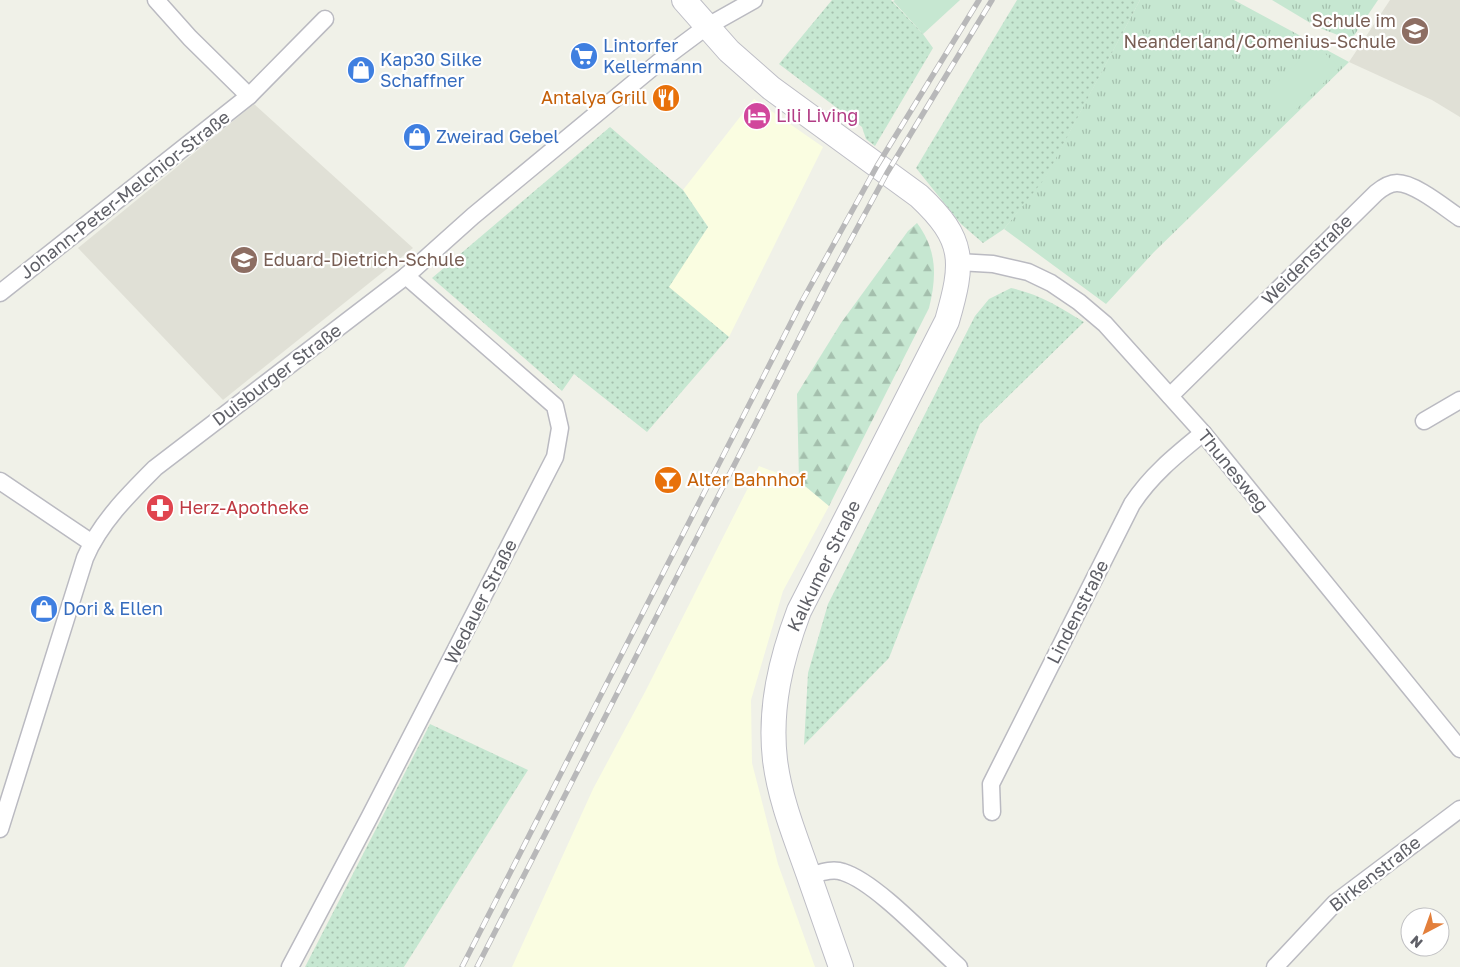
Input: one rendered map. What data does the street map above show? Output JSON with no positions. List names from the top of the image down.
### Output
{
  "streets": {
    "main road": ["Kalkumer Straße"],
    "street": [
      "Johann-Peter-Melchior-Straße",
      "Weidenstraße",
      "Duisburger Straße",
      "Thunesweg",
      "Wedauer Straße",
      "Lindenstraße",
      "Birkenstraße"
    ]
  },
  "crossings": [
    ["Weidenstraße", "Thunesweg"],
    ["Duisburger Straße", "Kalkumer Straße"],
    ["Duisburger Straße", "Wedauer Straße"],
    ["Thunesweg", "Kalkumer Straße"],
    ["Thunesweg", "Lindenstraße"]
  ],
  "places": {
    "school or university": ["Schule im Neanderland/Comenius-Schule", "Eduard-Dietrich-Schule"],
    "supermarket": ["Lintorfer Kellermann"],
    "shop": ["Kap30 Silke Schaffner", "Zweirad Gebel", "Dori & Ellen"],
    "restaurant": ["Antalya Grill"],
    "hotel": ["Lili Living"],
    "bar": ["Alter Bahnhof"],
    "pharmacy": ["Herz-Apotheke"]
  },
  "north": "bottom left"
}
